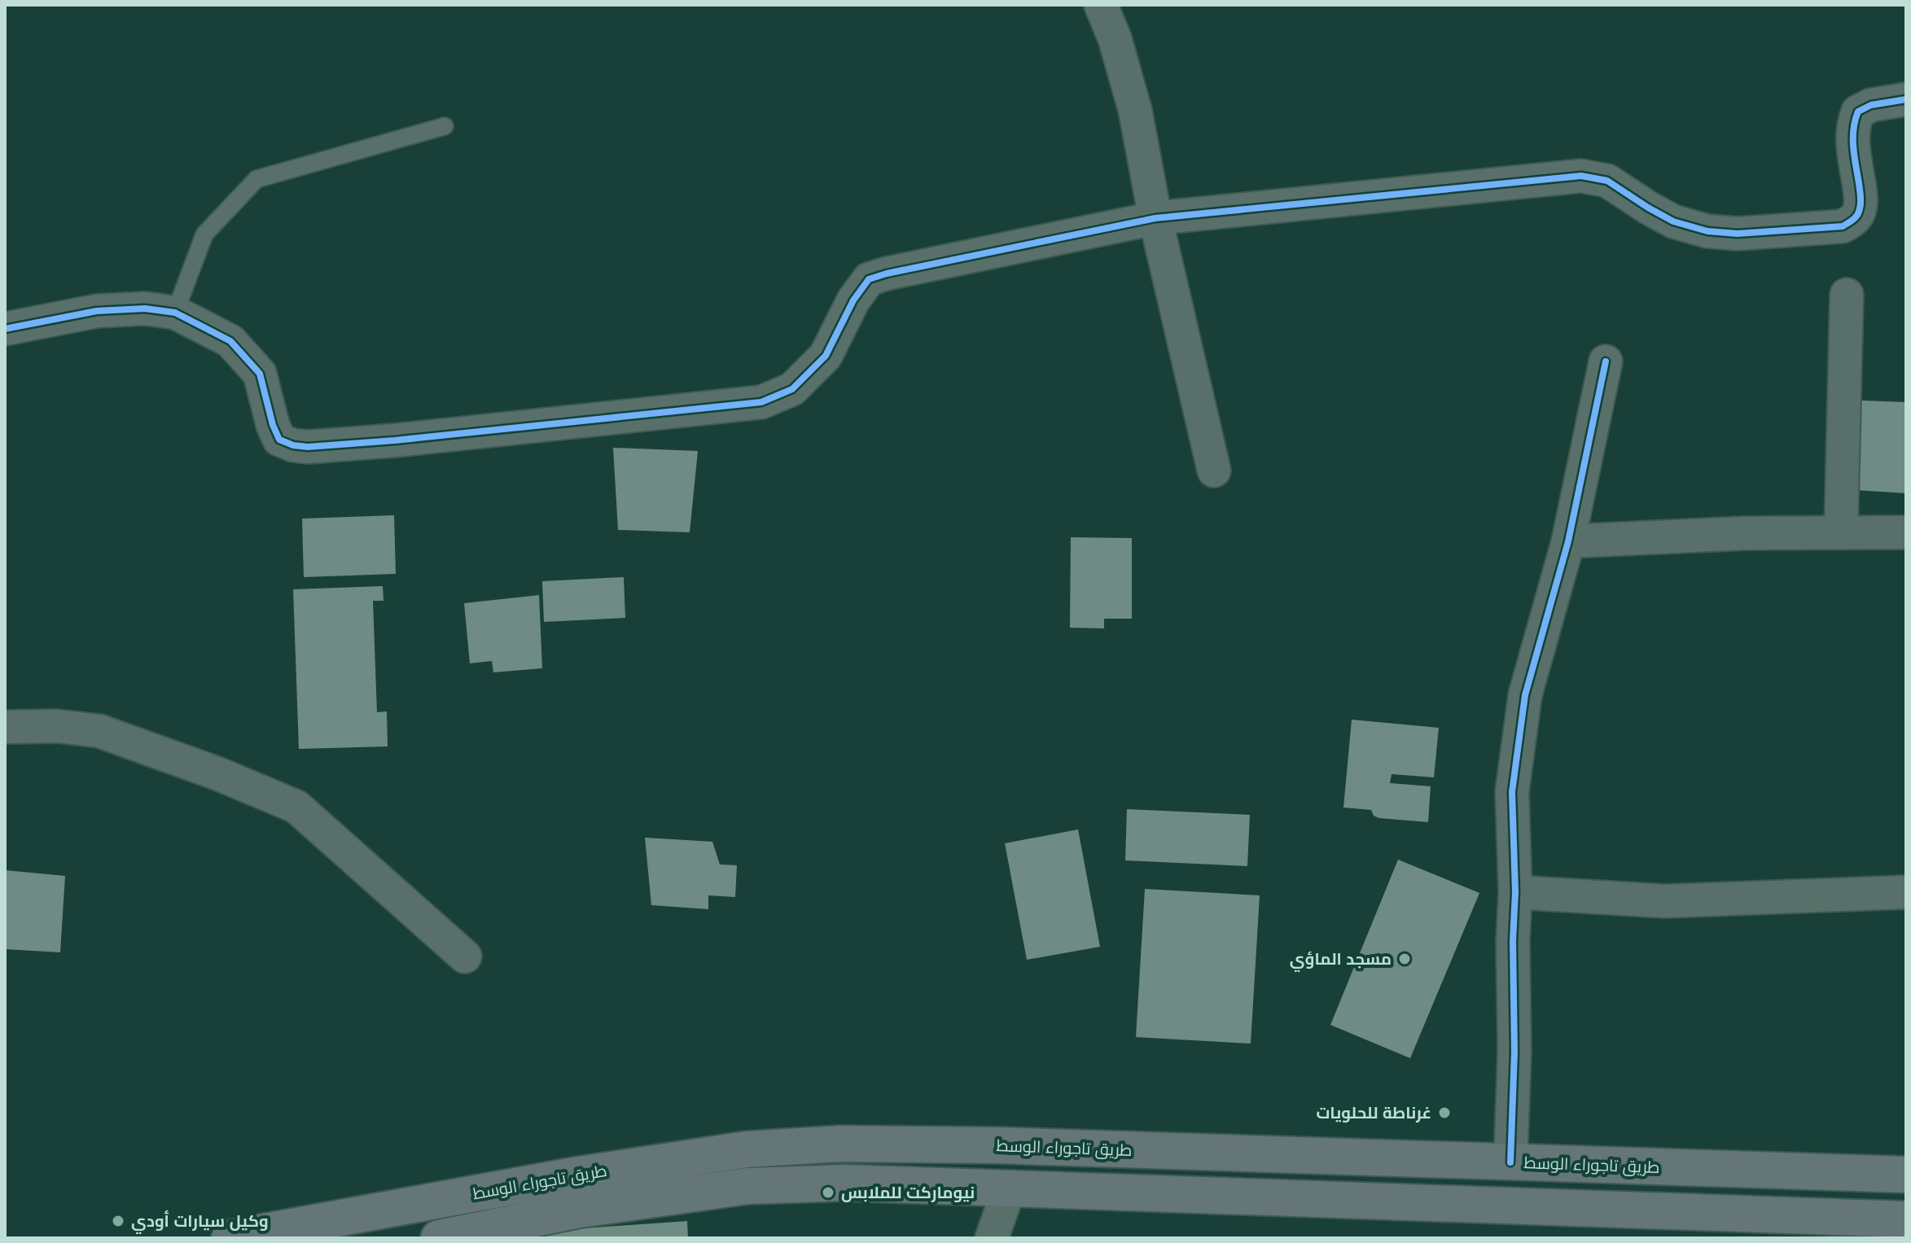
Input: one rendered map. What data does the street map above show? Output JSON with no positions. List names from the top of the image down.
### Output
{
  "streets": {
    "main road": ["طريق تاجوراء الوسط"]
  },
  "places": [
    "مسجد الماؤي",
    "غرناطة للحلويات",
    "نيوماركت للملابس",
    "وكيل سيارات أودي"
  ]
}
